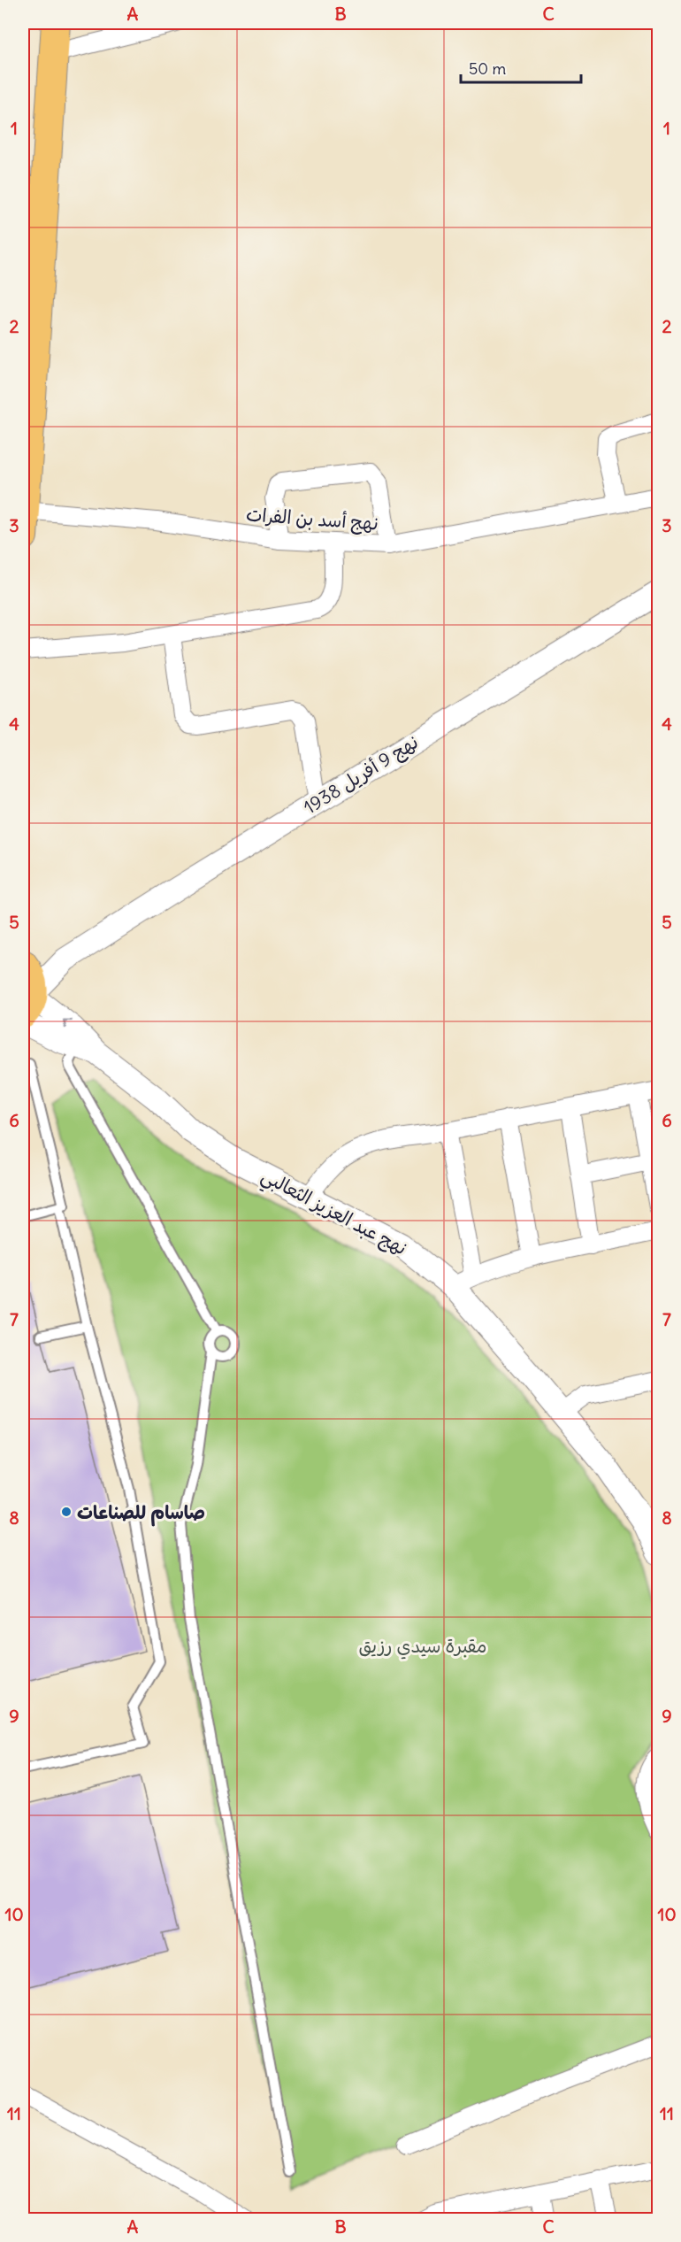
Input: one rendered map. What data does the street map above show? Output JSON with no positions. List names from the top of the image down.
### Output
{
  "streets": {
    "street": ["نهج أسد بن الفرات", "نهج 9 أفريل 1938", "نهج عبد العزيز الثعالبي"]
  },
  "parks": ["مقبرة سيدي رزيق"],
  "places": ["صاسام للصناعات"],
  "scale_bar": "50 m",
  "grid": {
    "columns": ["A", "B", "C"],
    "rows": [
      "1",
      "2",
      "3",
      "4",
      "5",
      "6",
      "7",
      "8",
      "9",
      "10",
      "11"
    ]
  }
}
